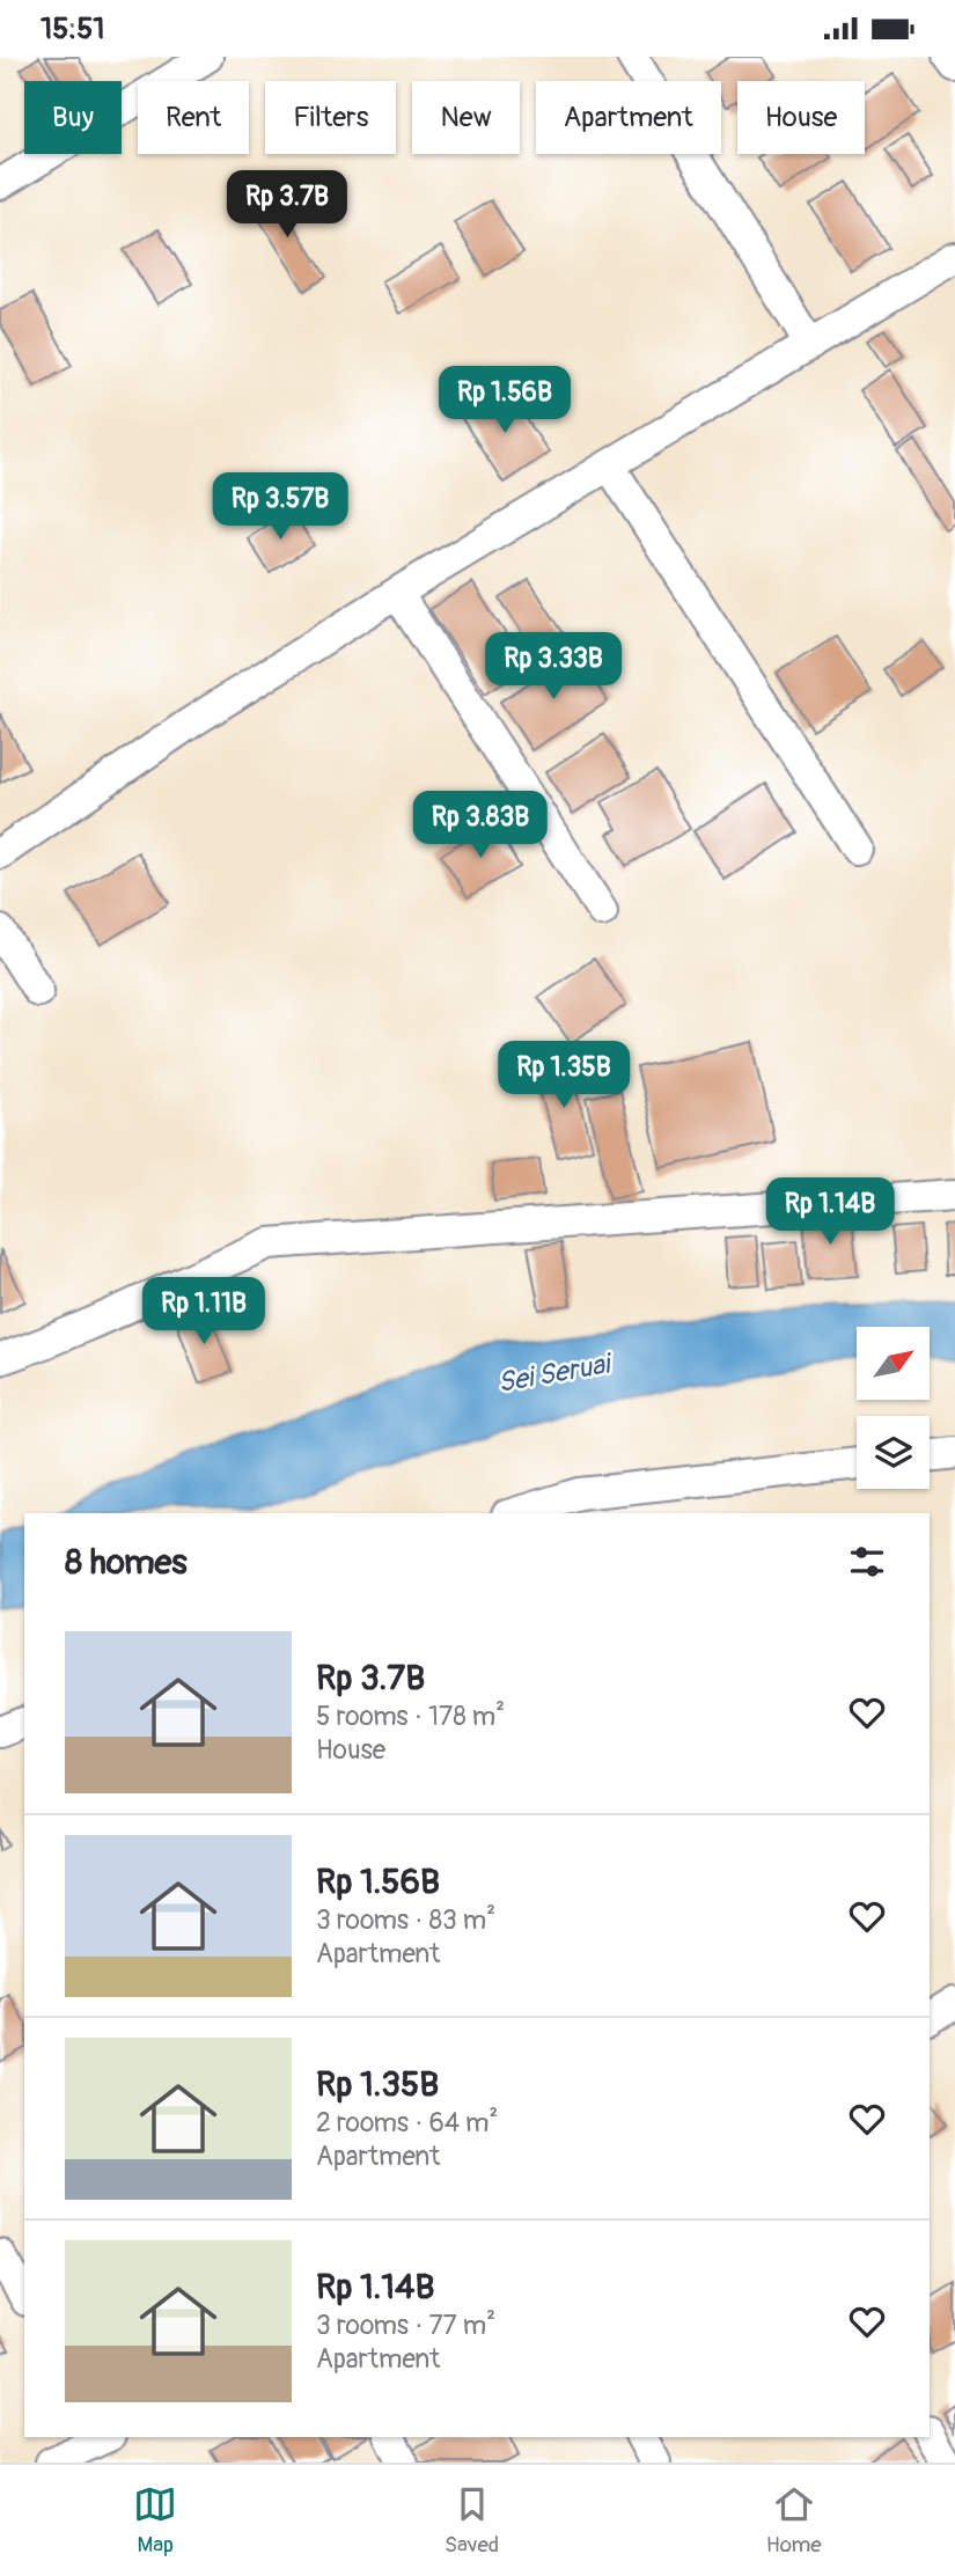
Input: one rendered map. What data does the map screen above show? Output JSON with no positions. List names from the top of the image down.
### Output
{
  "water": ["Sei Seruai"],
  "north": "top right",
  "page": {
    "status": "15:51",
    "chip": [
      "Buy",
      "Rent",
      "Filters",
      "New",
      "Apartment",
      "House"
    ],
    "price": [
      "Rp 3.7B",
      "Rp 1.56B",
      "Rp 3.57B",
      "Rp 3.33B",
      "Rp 3.83B",
      "Rp 1.35B",
      "Rp 1.14B",
      "Rp 1.11B"
    ],
    "heading": "8 homes",
    "list": [
      {
        "name": "Rp 3.7B",
        "note": "5 rooms · 178 m² · House"
      },
      {
        "name": "Rp 1.56B",
        "note": "3 rooms · 83 m² · Apartment"
      },
      {
        "name": "Rp 1.35B",
        "note": "2 rooms · 64 m² · Apartment"
      },
      {
        "name": "Rp 1.14B",
        "note": "3 rooms · 77 m² · Apartment"
      }
    ],
    "tabs": ["Map", "Saved", "Home"]
  }
}
